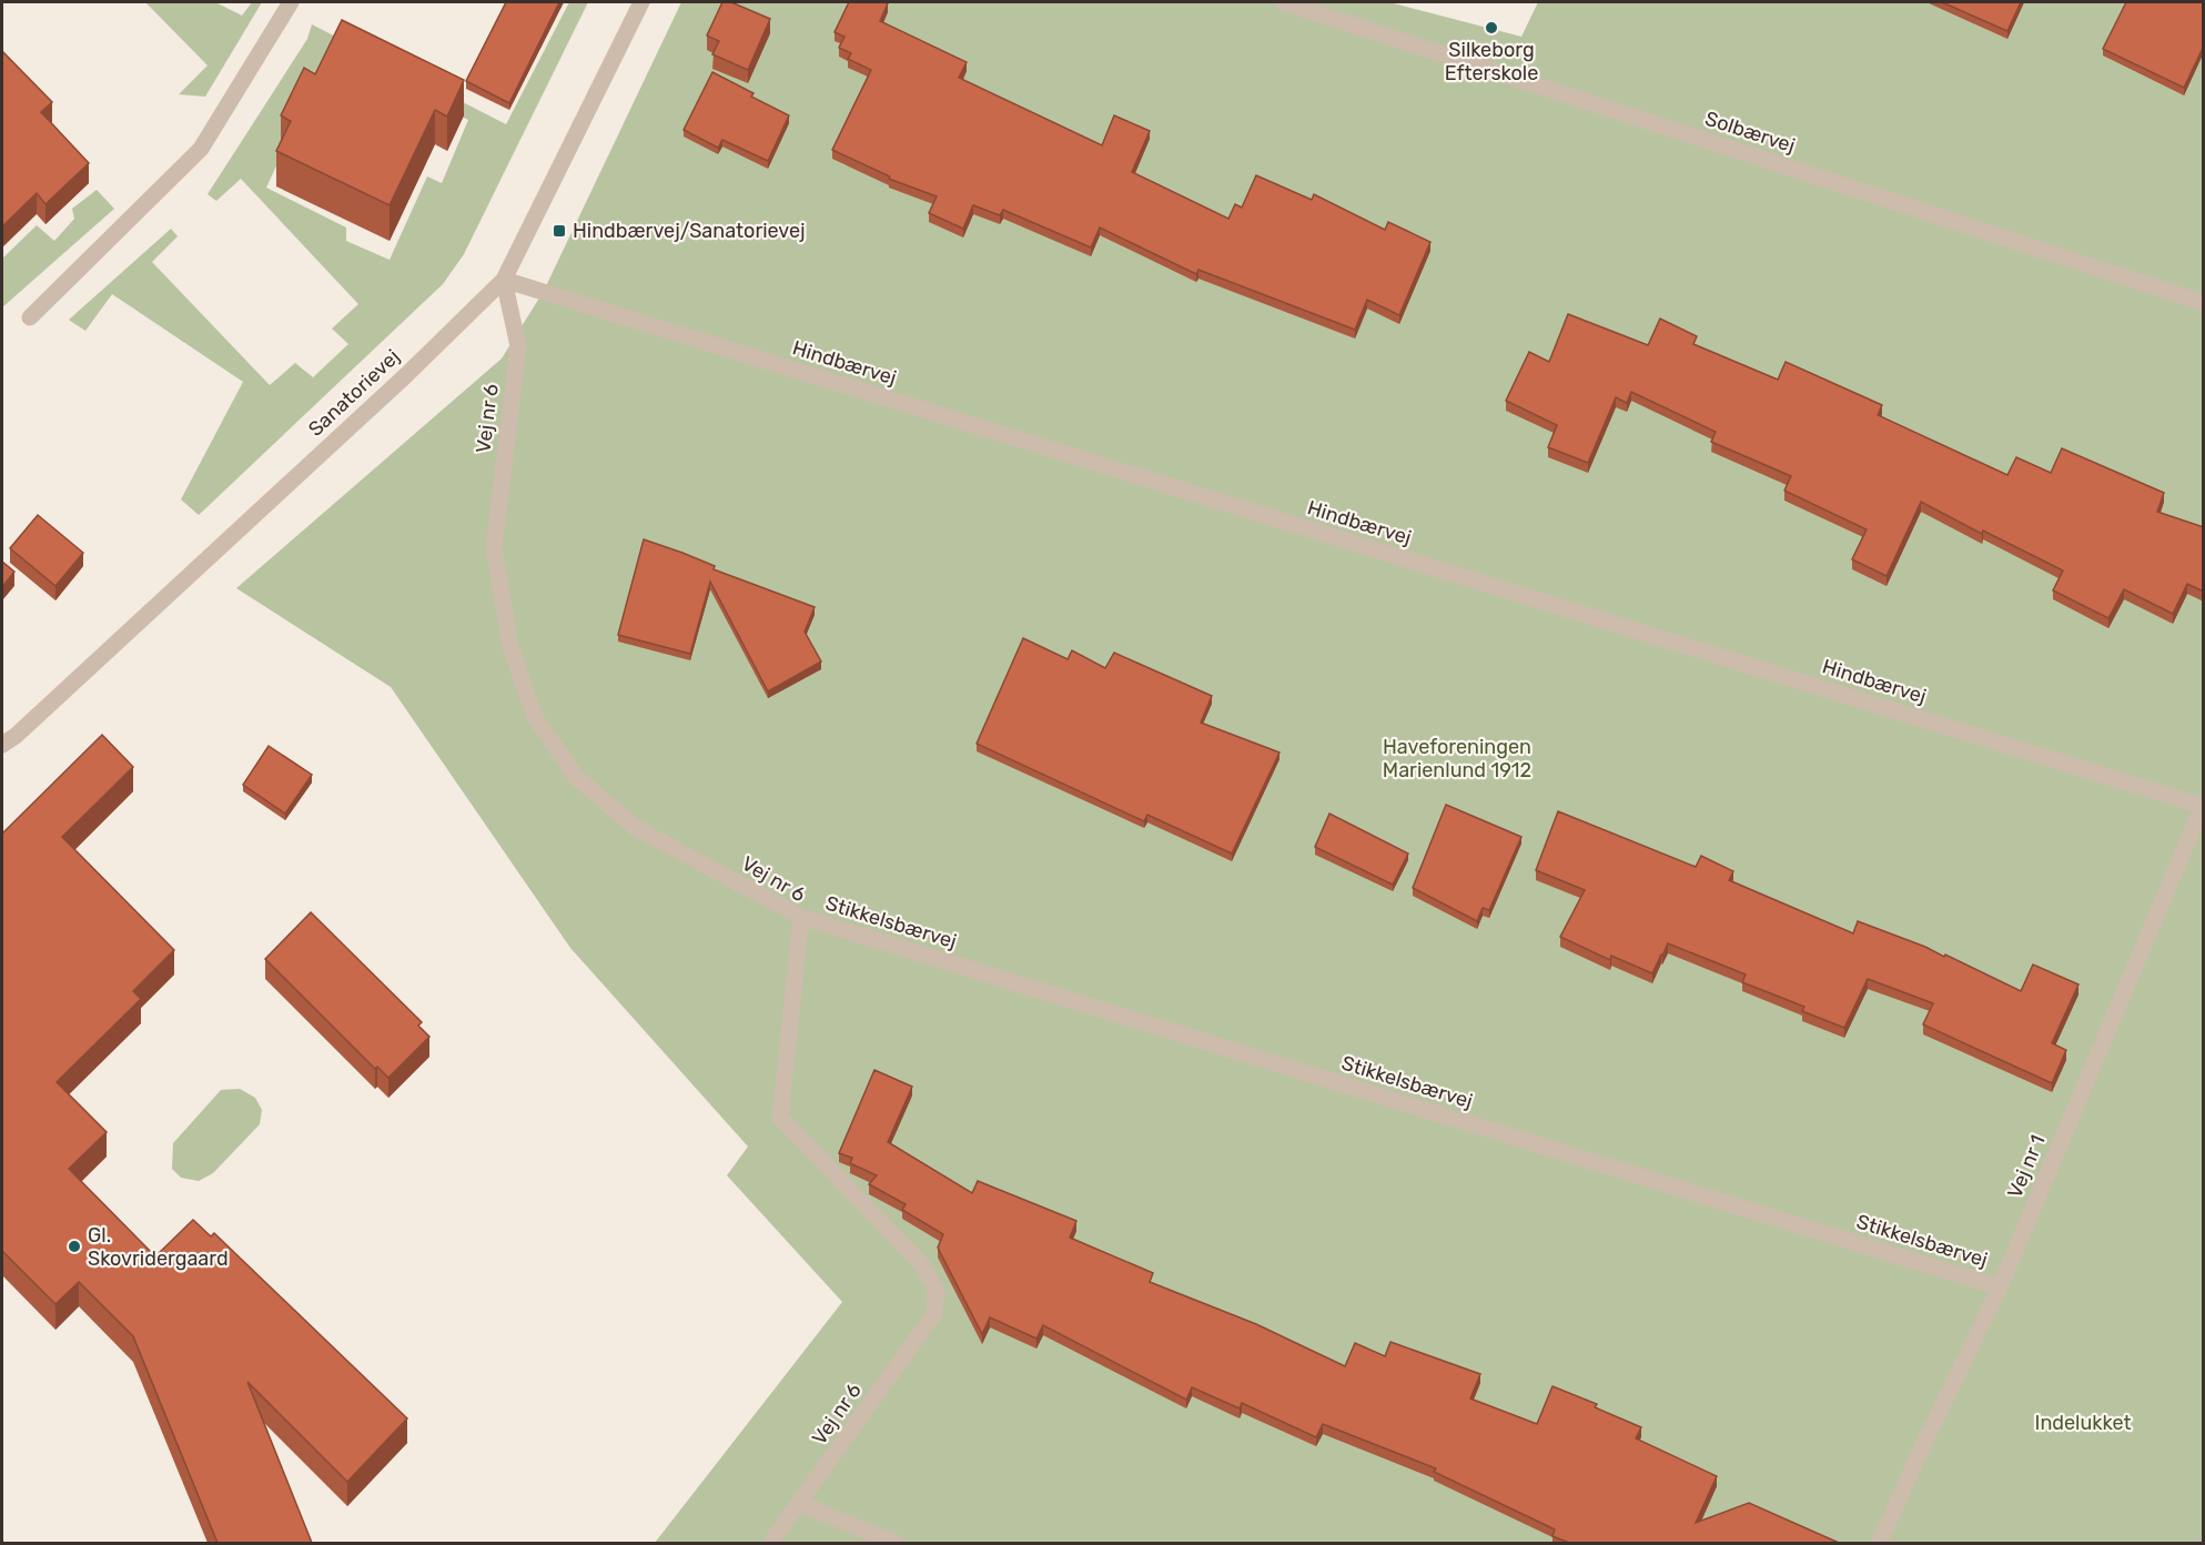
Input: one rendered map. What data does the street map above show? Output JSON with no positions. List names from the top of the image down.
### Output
{
  "streets": {
    "street": [
      "Solbærvej",
      "Hindbærvej",
      "Sanatorievej",
      "Vej nr 6",
      "Stikkelsbærvej",
      "Vej nr 1"
    ]
  },
  "crossings": [
    ["Hindbærvej", "Sanatorievej"],
    ["Hindbærvej", "Vej nr 6"],
    ["Hindbærvej", "Vej nr 1"],
    ["Sanatorievej", "Vej nr 6"],
    ["Vej nr 6", "Stikkelsbærvej"],
    ["Stikkelsbærvej", "Vej nr 1"]
  ],
  "parks": ["Haveforeningen Marienlund 1912", "Indelukket"],
  "places": {
    "other": ["Silkeborg Efterskole", "Gl. Skovridergaard"],
    "transit": ["Hindbærvej/Sanatorievej"]
  }
}
